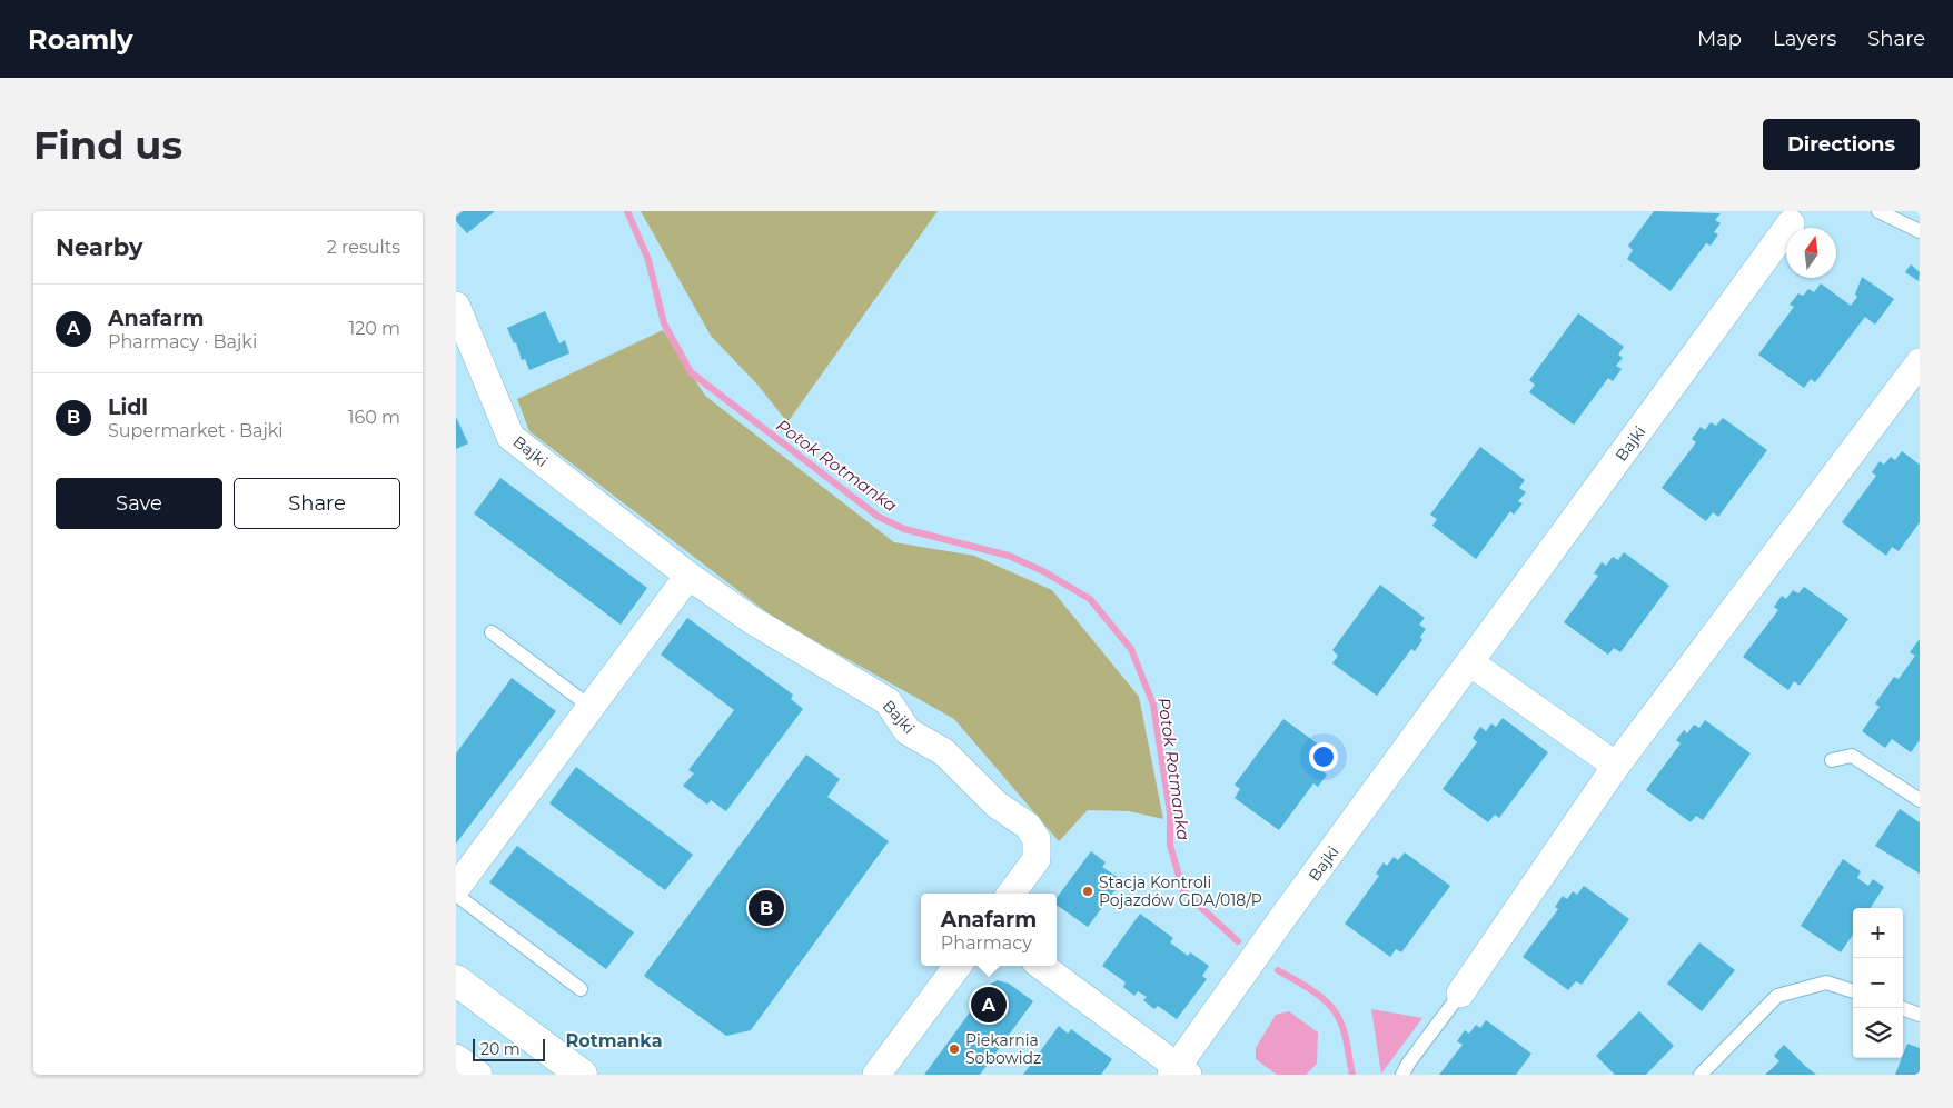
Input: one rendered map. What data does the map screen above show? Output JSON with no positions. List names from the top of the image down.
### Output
{
  "streets": {
    "street": ["Bajki"]
  },
  "districts": ["Rotmanka"],
  "water": ["Potok Rotmanka"],
  "places": ["Stacja Kontroli Pojazdów GDA/018/P", "Piekarnia Sobowidz"],
  "scale_bar": "20 m",
  "north": "top",
  "page": {
    "header": "Roamly",
    "nav": ["Map", "Layers", "Share"],
    "buttons": [
      "Directions",
      ["Save", "Share"]
    ],
    "title": "Find us",
    "heading": ["Nearby", "2 results"],
    "list": [
      {
        "mark": "A",
        "name": "Anafarm",
        "note": "Pharmacy · Bajki",
        "value": "120 m"
      },
      {
        "mark": "B",
        "name": "Lidl",
        "note": "Supermarket · Bajki",
        "value": "160 m"
      }
    ],
    "pins": ["B", "A"],
    "popup": ["Anafarm", "Pharmacy"],
    "map_buttons": ["+", "−"],
    "scale": "20 m"
  }
}
